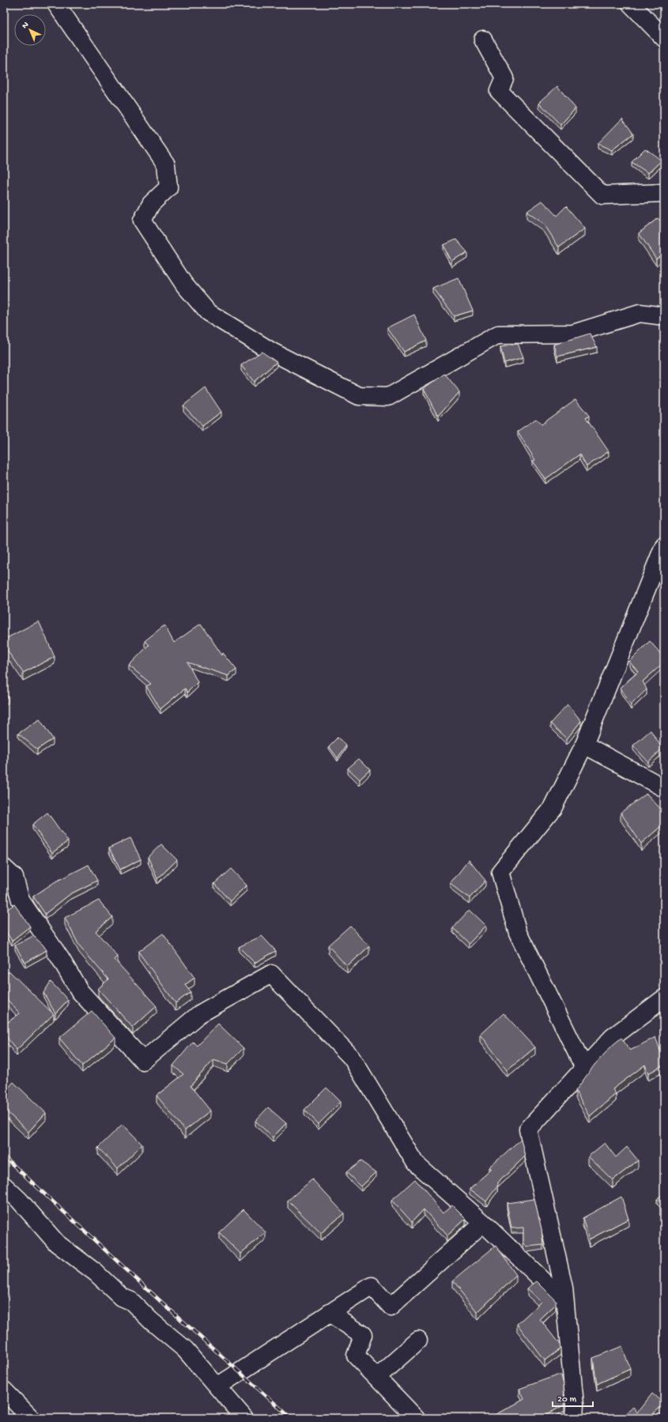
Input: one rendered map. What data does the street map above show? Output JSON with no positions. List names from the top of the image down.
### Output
{
  "scale_bar": "20 m",
  "north": "top left"
}
